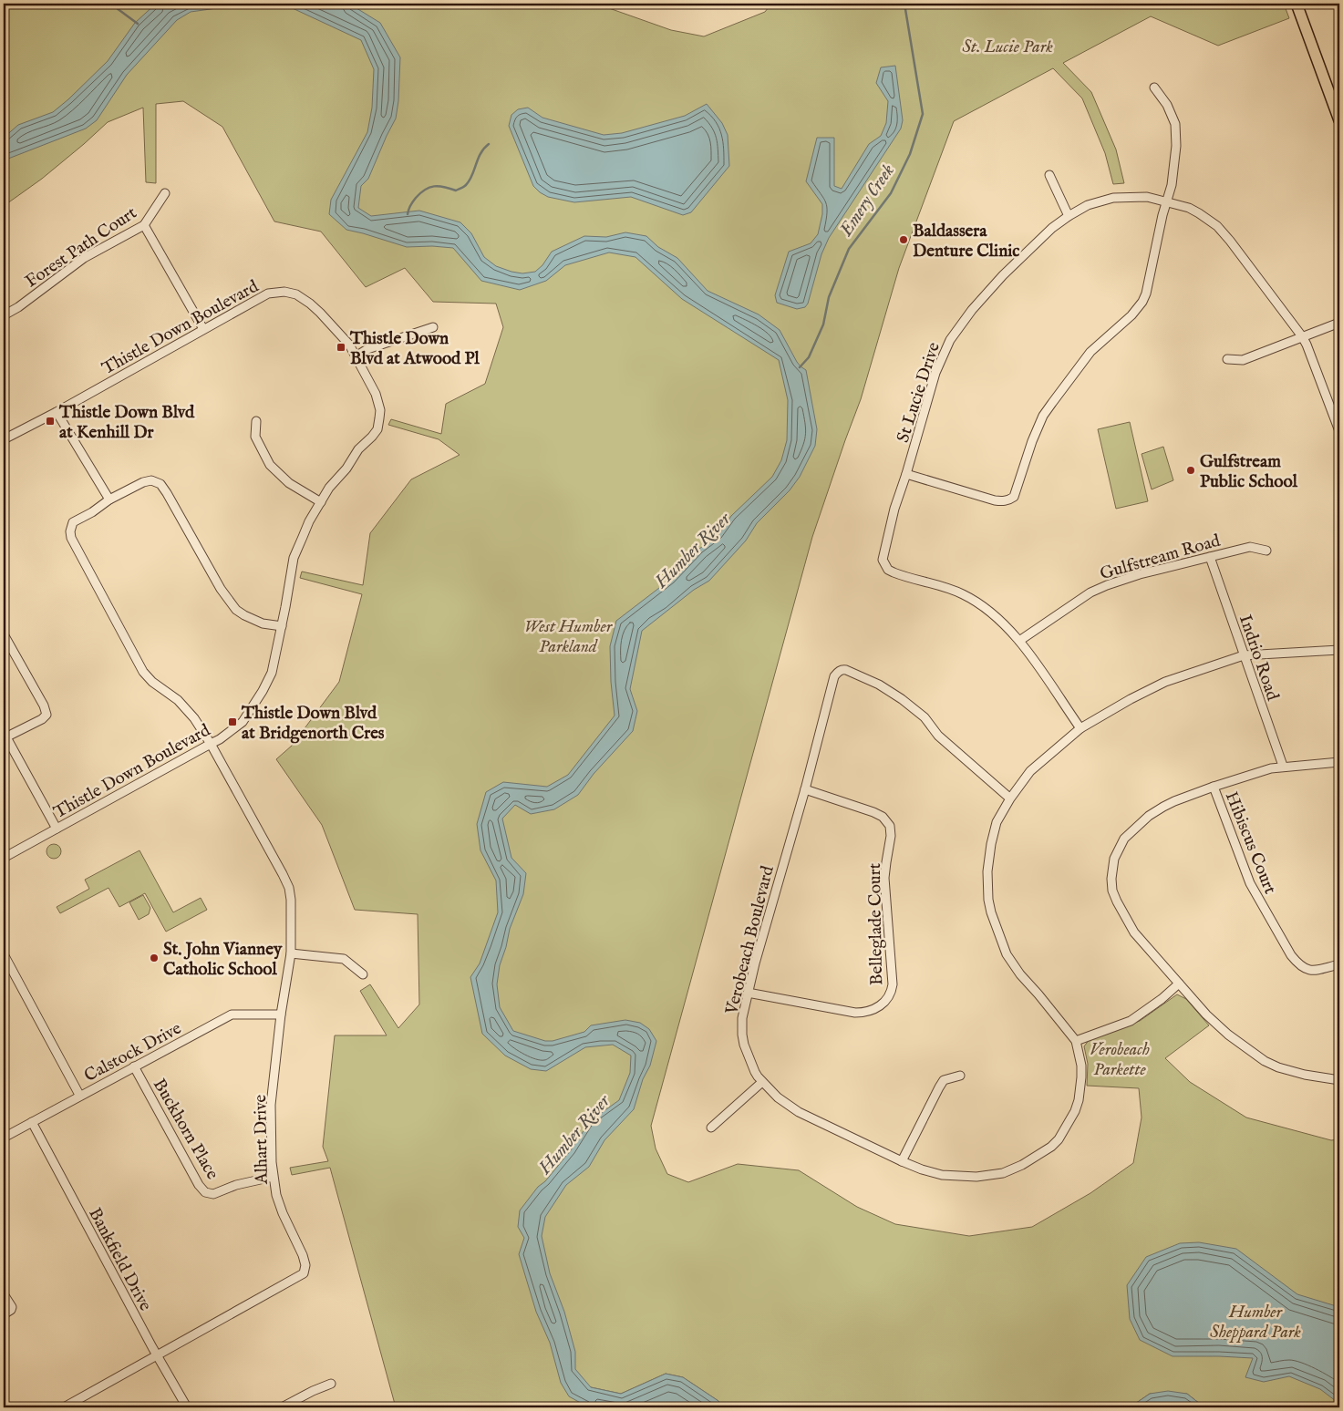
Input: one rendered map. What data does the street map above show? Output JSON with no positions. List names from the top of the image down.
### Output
{
  "streets": {
    "street": [
      "Forest Path Court",
      "Thistle Down Boulevard",
      "St Lucie Drive",
      "Gulfstream Road",
      "Indrio Road",
      "Hibiscus Court",
      "Belleglade Court",
      "Verobeach Boulevard",
      "Calstock Drive",
      "Buckhorn Place",
      "Alhart Drive",
      "Bankfield Drive"
    ]
  },
  "crossings": [
    ["Thistle Down Boulevard", "Alhart Drive"],
    ["St Lucie Drive", "Gulfstream Road"],
    ["St Lucie Drive", "Verobeach Boulevard"],
    ["Gulfstream Road", "Indrio Road"],
    ["Indrio Road", "Verobeach Boulevard"],
    ["Belleglade Court", "Verobeach Boulevard"],
    ["Calstock Drive", "Buckhorn Place"],
    ["Calstock Drive", "Alhart Drive"],
    ["Calstock Drive", "Bankfield Drive"],
    ["Buckhorn Place", "Alhart Drive"],
    ["Alhart Drive", "Bankfield Drive"]
  ],
  "water": ["Emery Creek", "Humber River"],
  "parks": [
    "St. Lucie Park",
    "West Humber Parkland",
    "Verobeach Parkette",
    "Humber Sheppard Park"
  ],
  "places": {
    "other": ["Baldassera Denture Clinic", "Gulfstream Public School", "St. John Vianney Catholic School"],
    "transit": ["Thistle Down Blvd at Atwood Pl", "Thistle Down Blvd at Kenhill Dr", "Thistle Down Blvd at Bridgenorth Cres"]
  }
}
